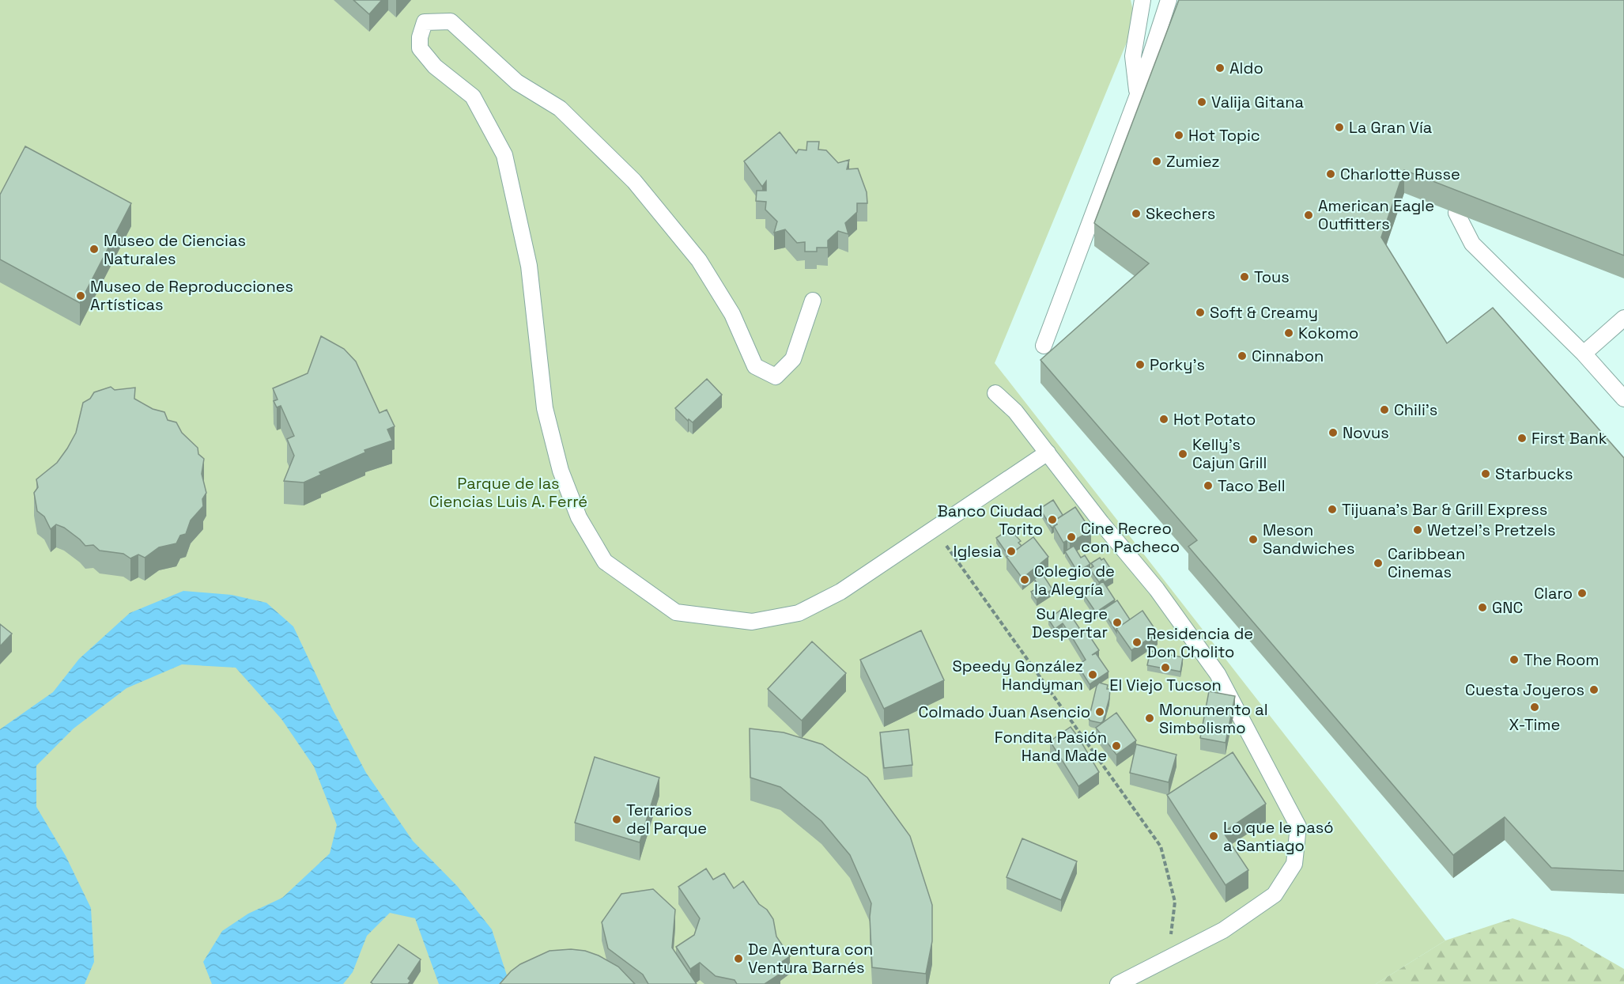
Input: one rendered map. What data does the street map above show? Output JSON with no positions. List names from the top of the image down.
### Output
{
  "parks": ["Parque de las Ciencias Luis A. Ferré"],
  "places": [
    "Aldo",
    "Valija Gitana",
    "La Gran Vía",
    "Hot Topic",
    "Zumiez",
    "Charlotte Russe",
    "Skechers",
    "American Eagle Outfitters",
    "Museo de Ciencias Naturales",
    "Tous",
    "Museo de Reproducciones Artísticas",
    "Soft & Creamy",
    "Kokomo",
    "Cinnabon",
    "Porky's",
    "Chili's",
    "Hot Potato",
    "Novus",
    "First Bank",
    "Kelly's Cajun Grill",
    "Starbucks",
    "Taco Bell",
    "Tijuana's Bar & Grill Express",
    "Banco Ciudad Torito",
    "Wetzel's Pretzels",
    "Cine Recreo con Pacheco",
    "Meson Sandwiches",
    "Iglesia",
    "Caribbean Cinemas",
    "Colegio de la Alegría",
    "Claro",
    "GNC",
    "Su Alegre Despertar",
    "Residencia de Don Cholito",
    "The Room",
    "El Viejo Tucson",
    "Speedy González Handyman",
    "Cuesta Joyeros",
    "X-Time",
    "Colmado Juan Asencio",
    "Monumento al Simbolismo",
    "Fondita Pasión Hand Made",
    "Terrarios del Parque",
    "Lo que le pasó a Santiago",
    "De Aventura con Ventura Barnés"
  ]
}
